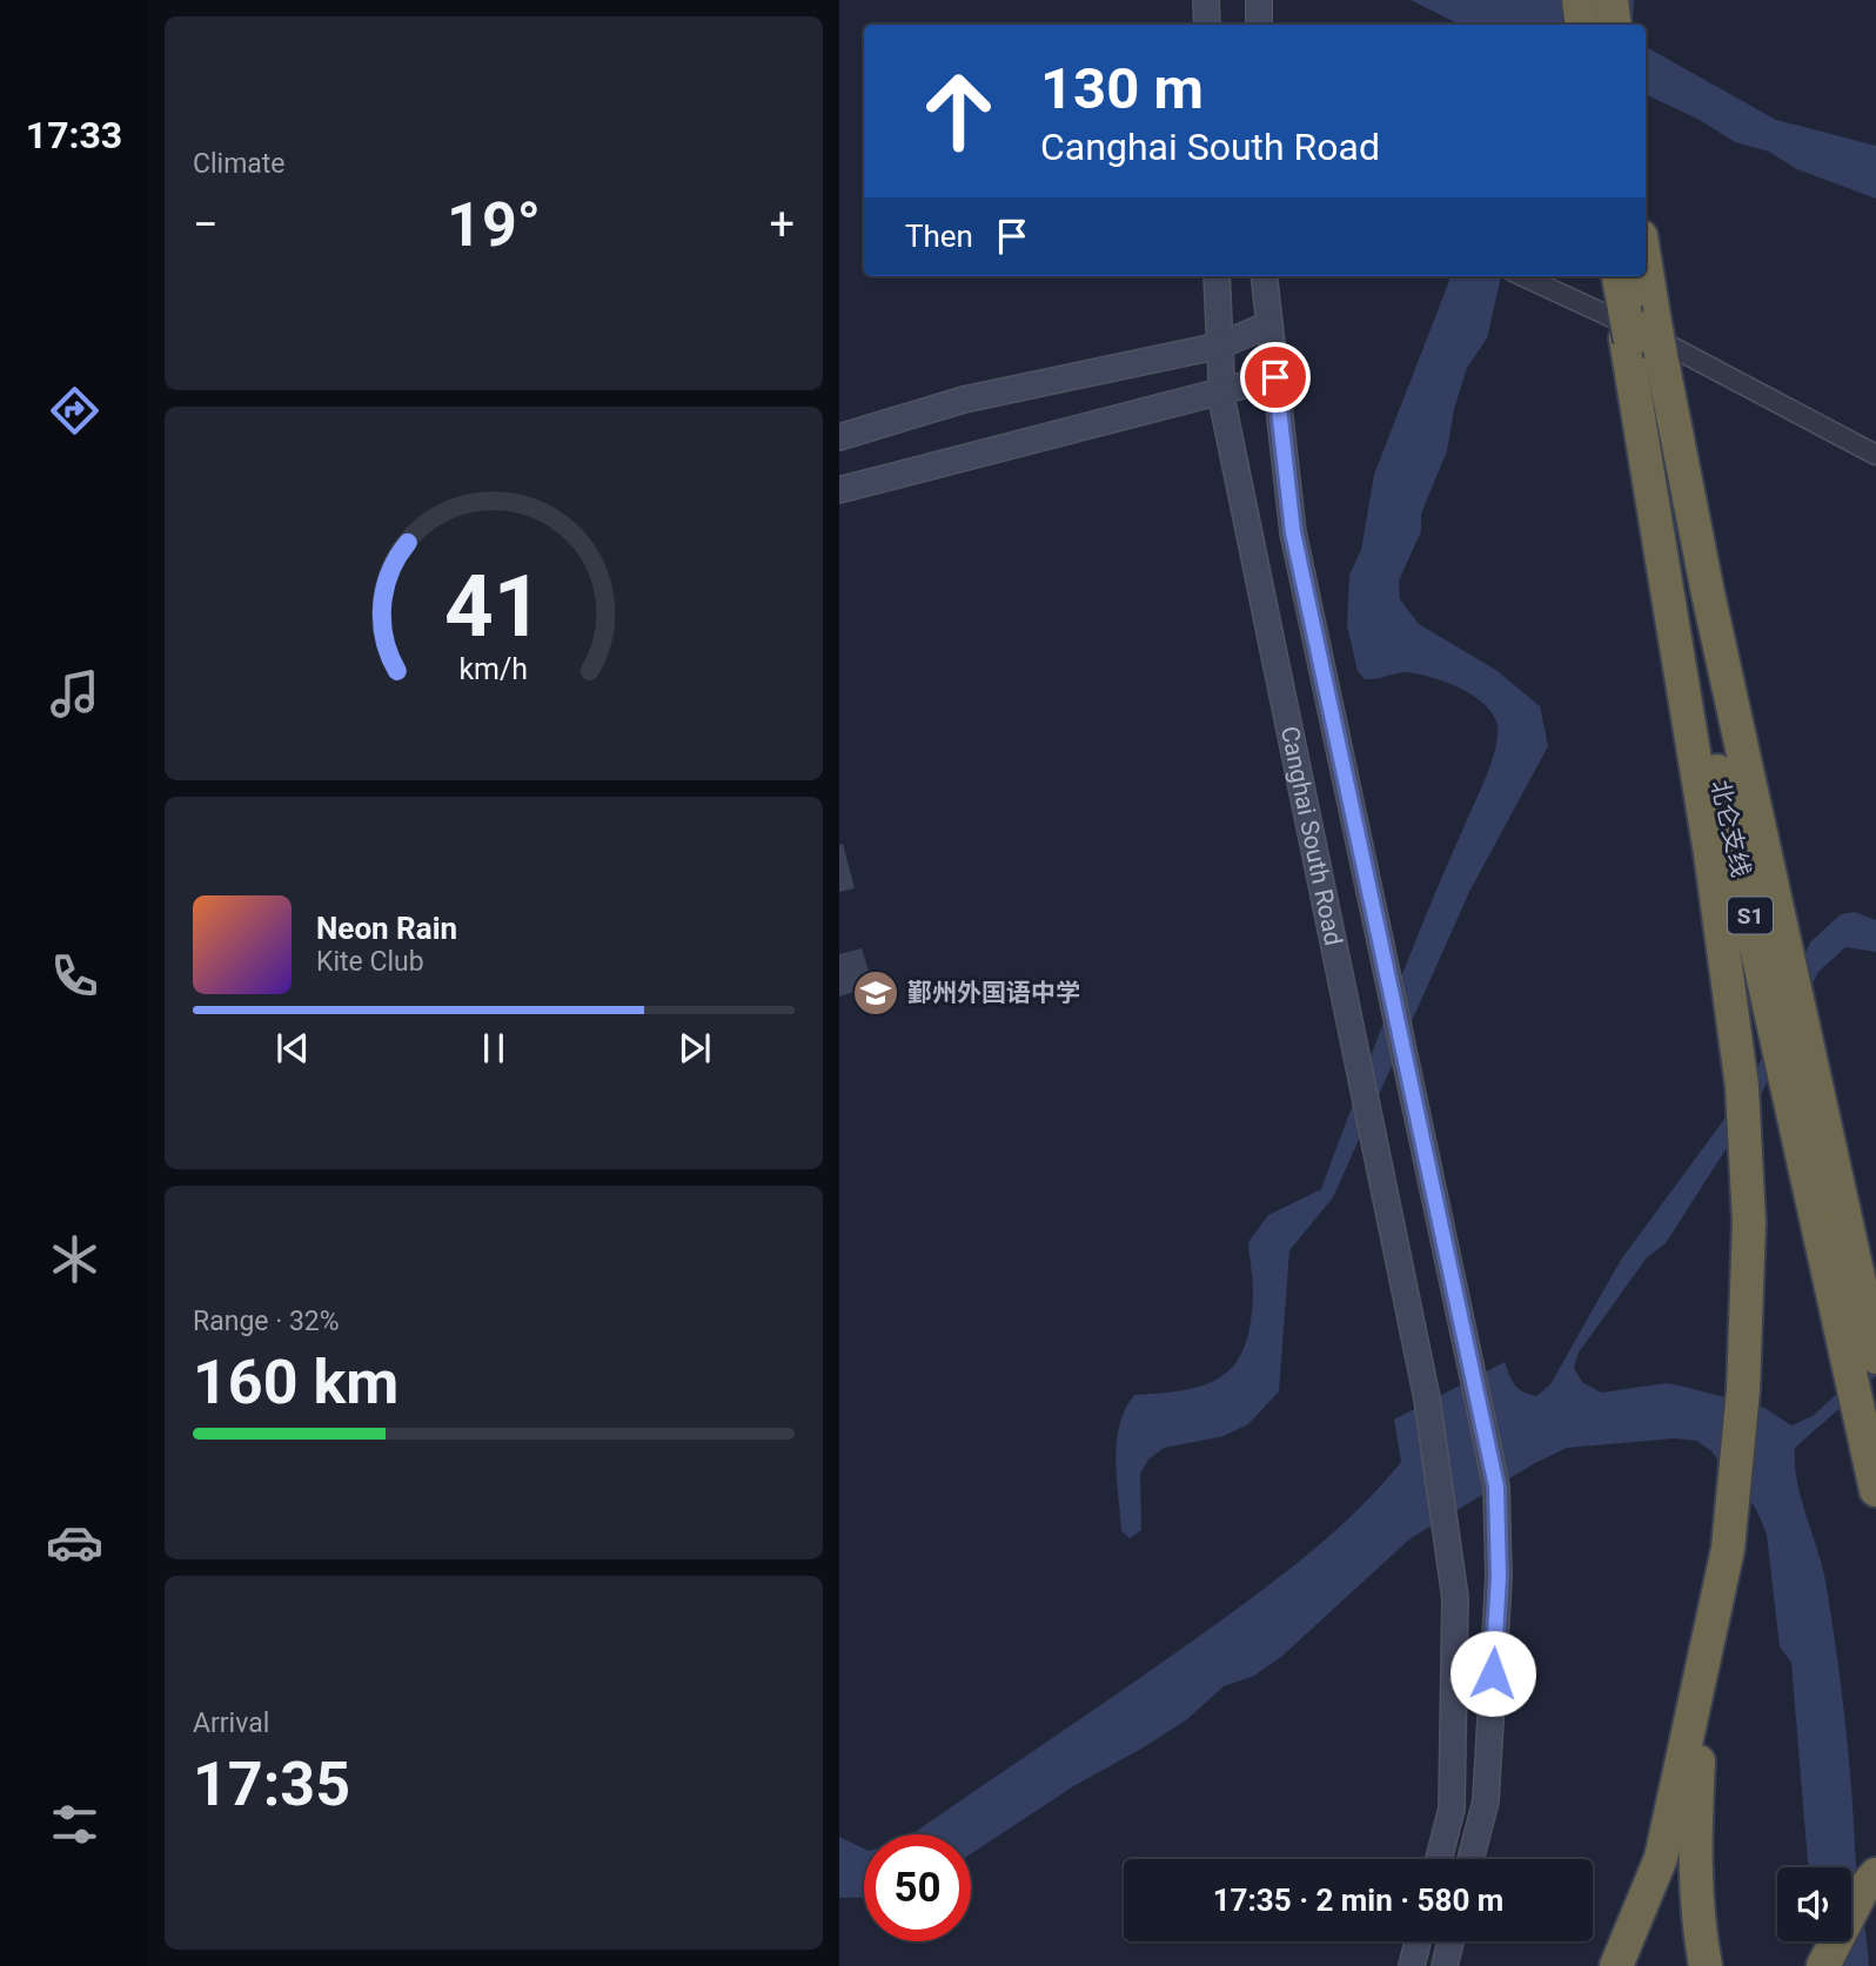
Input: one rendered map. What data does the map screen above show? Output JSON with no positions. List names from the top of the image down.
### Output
{
  "streets": {
    "highway": ["北仑支线", "S1"],
    "main road": ["Canghai South Road"]
  },
  "crossings": [
    ["北仑支线", "S1"]
  ],
  "places": {
    "school or university": ["鄞州外国语中学"]
  },
  "page": {
    "tabs": "17:33",
    "tile": [
      "Climate",
      ["Range · 32%", "160 km"],
      ["Arrival", "17:35"]
    ],
    "turn": ["130 m", "Canghai South Road"],
    "heat": ["−", "19°", "+"],
    "then": "Then",
    "song": ["Neon Rain", "Kite Club"],
    "limit": "50",
    "trip": "17:35 · 2 min · 580 m",
    "gauge": ["41", "km/h"]
  }
}
